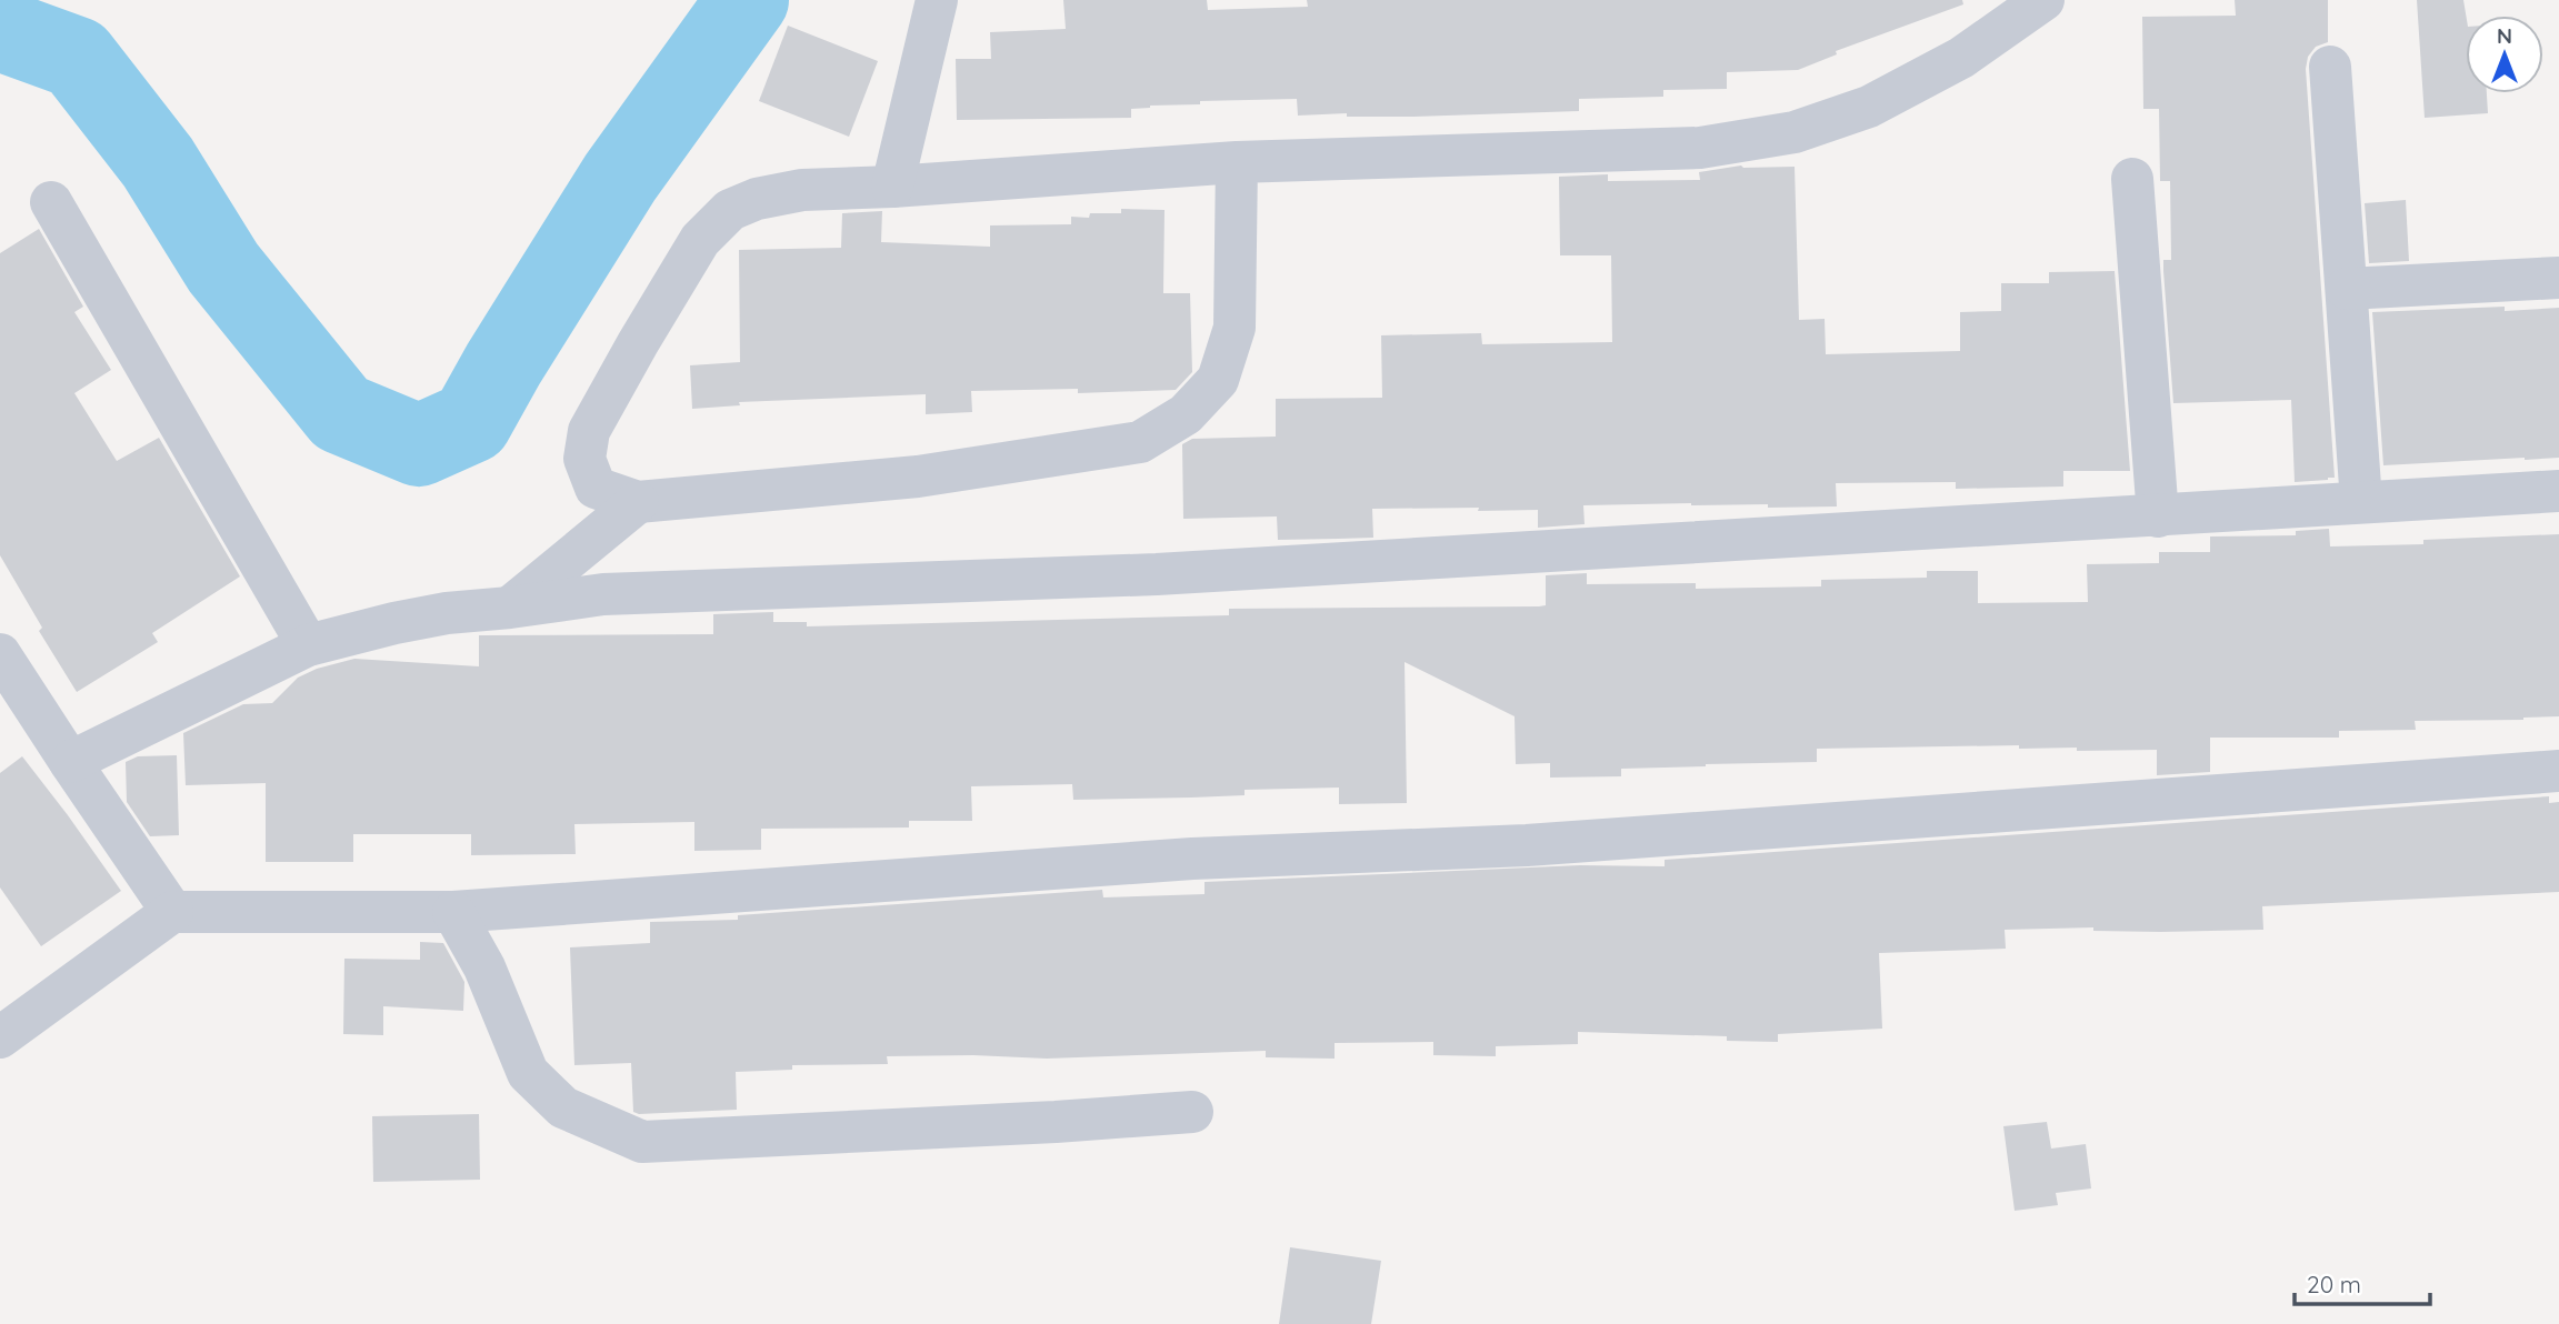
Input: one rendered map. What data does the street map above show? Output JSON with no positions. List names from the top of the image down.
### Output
{
  "scale_bar": "20 m",
  "north": "top"
}
